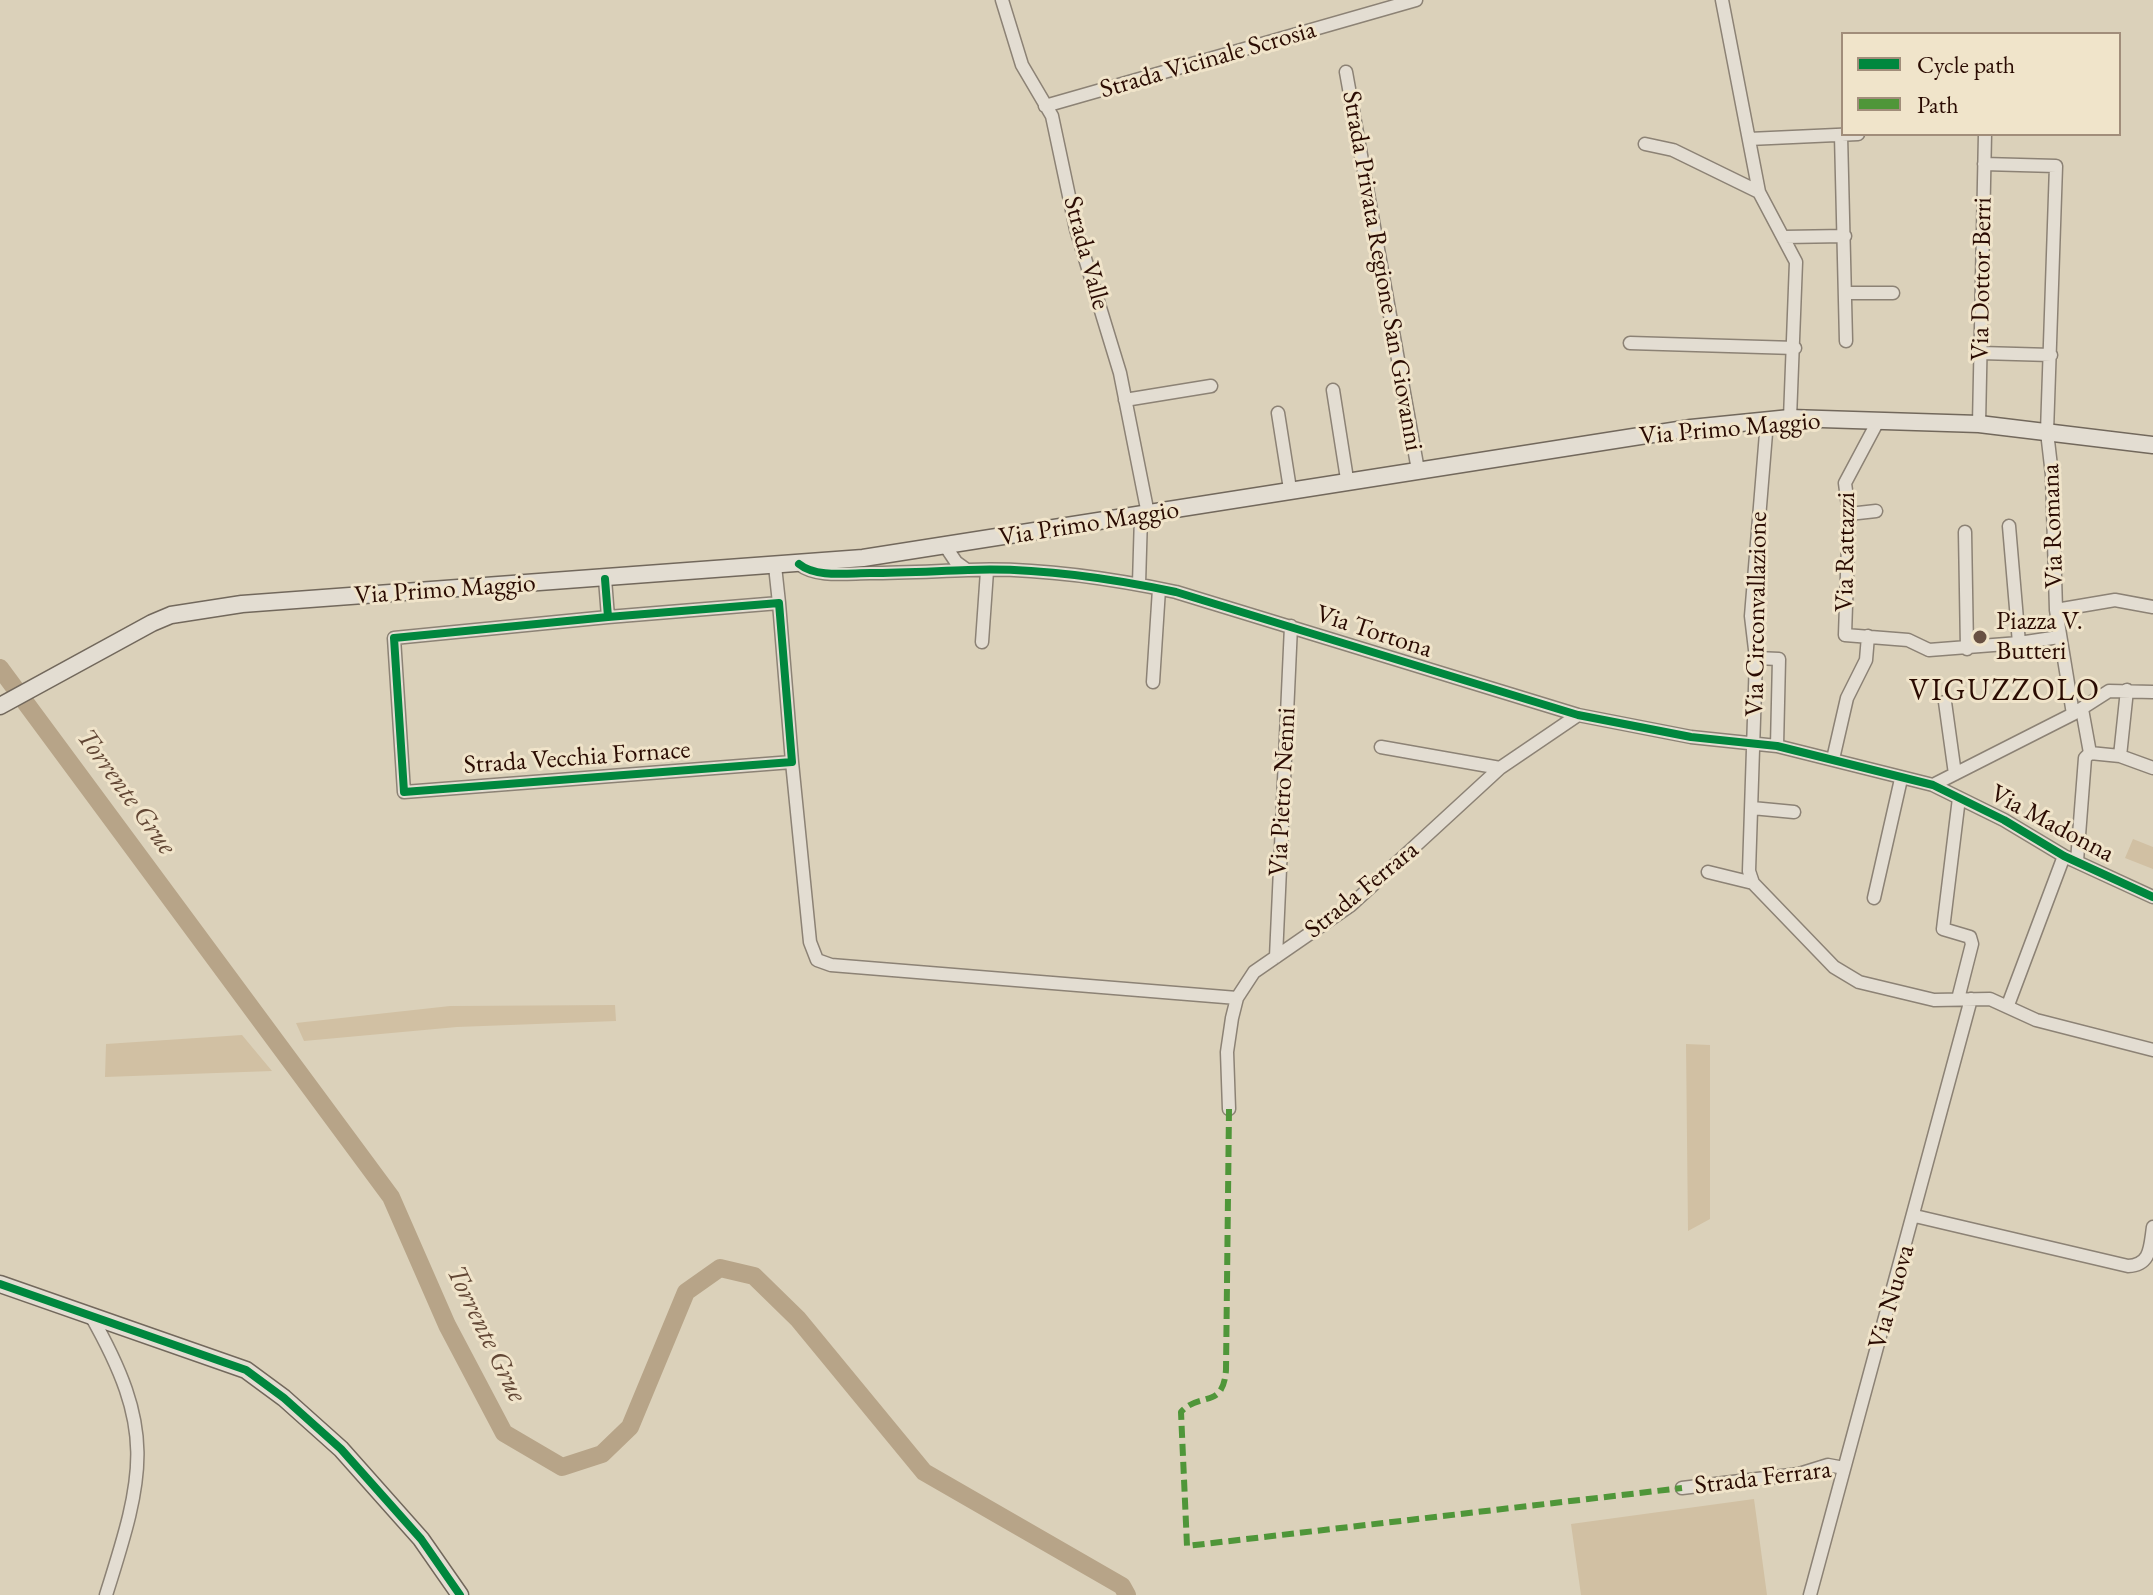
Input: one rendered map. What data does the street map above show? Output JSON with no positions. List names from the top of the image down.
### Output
{
  "streets": {
    "main road": ["Via Primo Maggio"],
    "street": [
      "Strada Vicinale Scrosia",
      "Strada Valle",
      "Strada Privata Regione San Giovanni",
      "Via Dottor Berri",
      "Via Romana",
      "Via Rattazzi",
      "Via Circonvallazione",
      "Via Tortona",
      "Strada Vecchia Fornace",
      "Via Pietro Nenni",
      "Via Madonna",
      "Strada Ferrara",
      "Via Nuova"
    ]
  },
  "crossings": [
    ["Strada Vicinale Scrosia", "Strada Valle"],
    ["Strada Valle", "Via Primo Maggio"],
    ["Strada Valle", "Via Tortona"],
    ["Strada Privata Regione San Giovanni", "Via Primo Maggio"],
    ["Via Dottor Berri", "Via Primo Maggio"],
    ["Via Dottor Berri", "Via Romana"],
    ["Via Primo Maggio", "Via Romana"],
    ["Via Primo Maggio", "Via Rattazzi"],
    ["Via Primo Maggio", "Via Circonvallazione"],
    ["Via Primo Maggio", "Via Tortona"],
    ["Via Rattazzi", "Via Tortona"],
    ["Via Circonvallazione", "Via Tortona"],
    ["Via Tortona", "Via Pietro Nenni"],
    ["Via Tortona", "Via Madonna"],
    ["Via Tortona", "Strada Ferrara"],
    ["Via Pietro Nenni", "Strada Ferrara"],
    ["Via Madonna", "Via Nuova"],
    ["Strada Ferrara", "Via Nuova"]
  ],
  "districts": ["VIGUZZOLO"],
  "water": ["Torrente Grue"],
  "places": ["Piazza V. Butteri"],
  "legend": ["Cycle path", "Path"]
}
